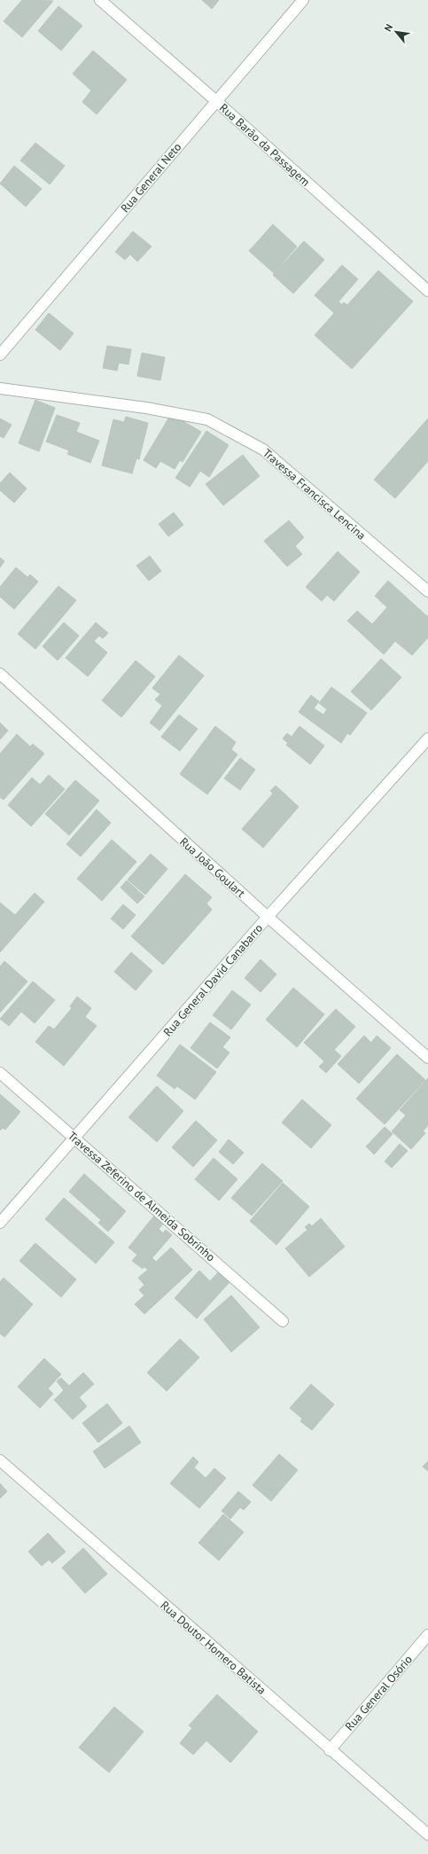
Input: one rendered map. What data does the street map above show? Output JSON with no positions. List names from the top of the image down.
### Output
{
  "streets": {
    "street": [
      "Rua Barão da Passagem",
      "Rua General Neto",
      "Travessa Francisca Lencina",
      "Rua João Goulart",
      "Rua General David Canabarro",
      "Travessa Zeferino de Almeida Sobrinho",
      "Rua Doutor Homero Batista",
      "Rua General Osório"
    ]
  },
  "crossings": [
    ["Rua Barão da Passagem", "Rua General Neto"],
    ["Rua João Goulart", "Rua General David Canabarro"],
    ["Rua General David Canabarro", "Travessa Zeferino de Almeida Sobrinho"],
    ["Rua Doutor Homero Batista", "Rua General Osório"]
  ],
  "north": "top left"
}
